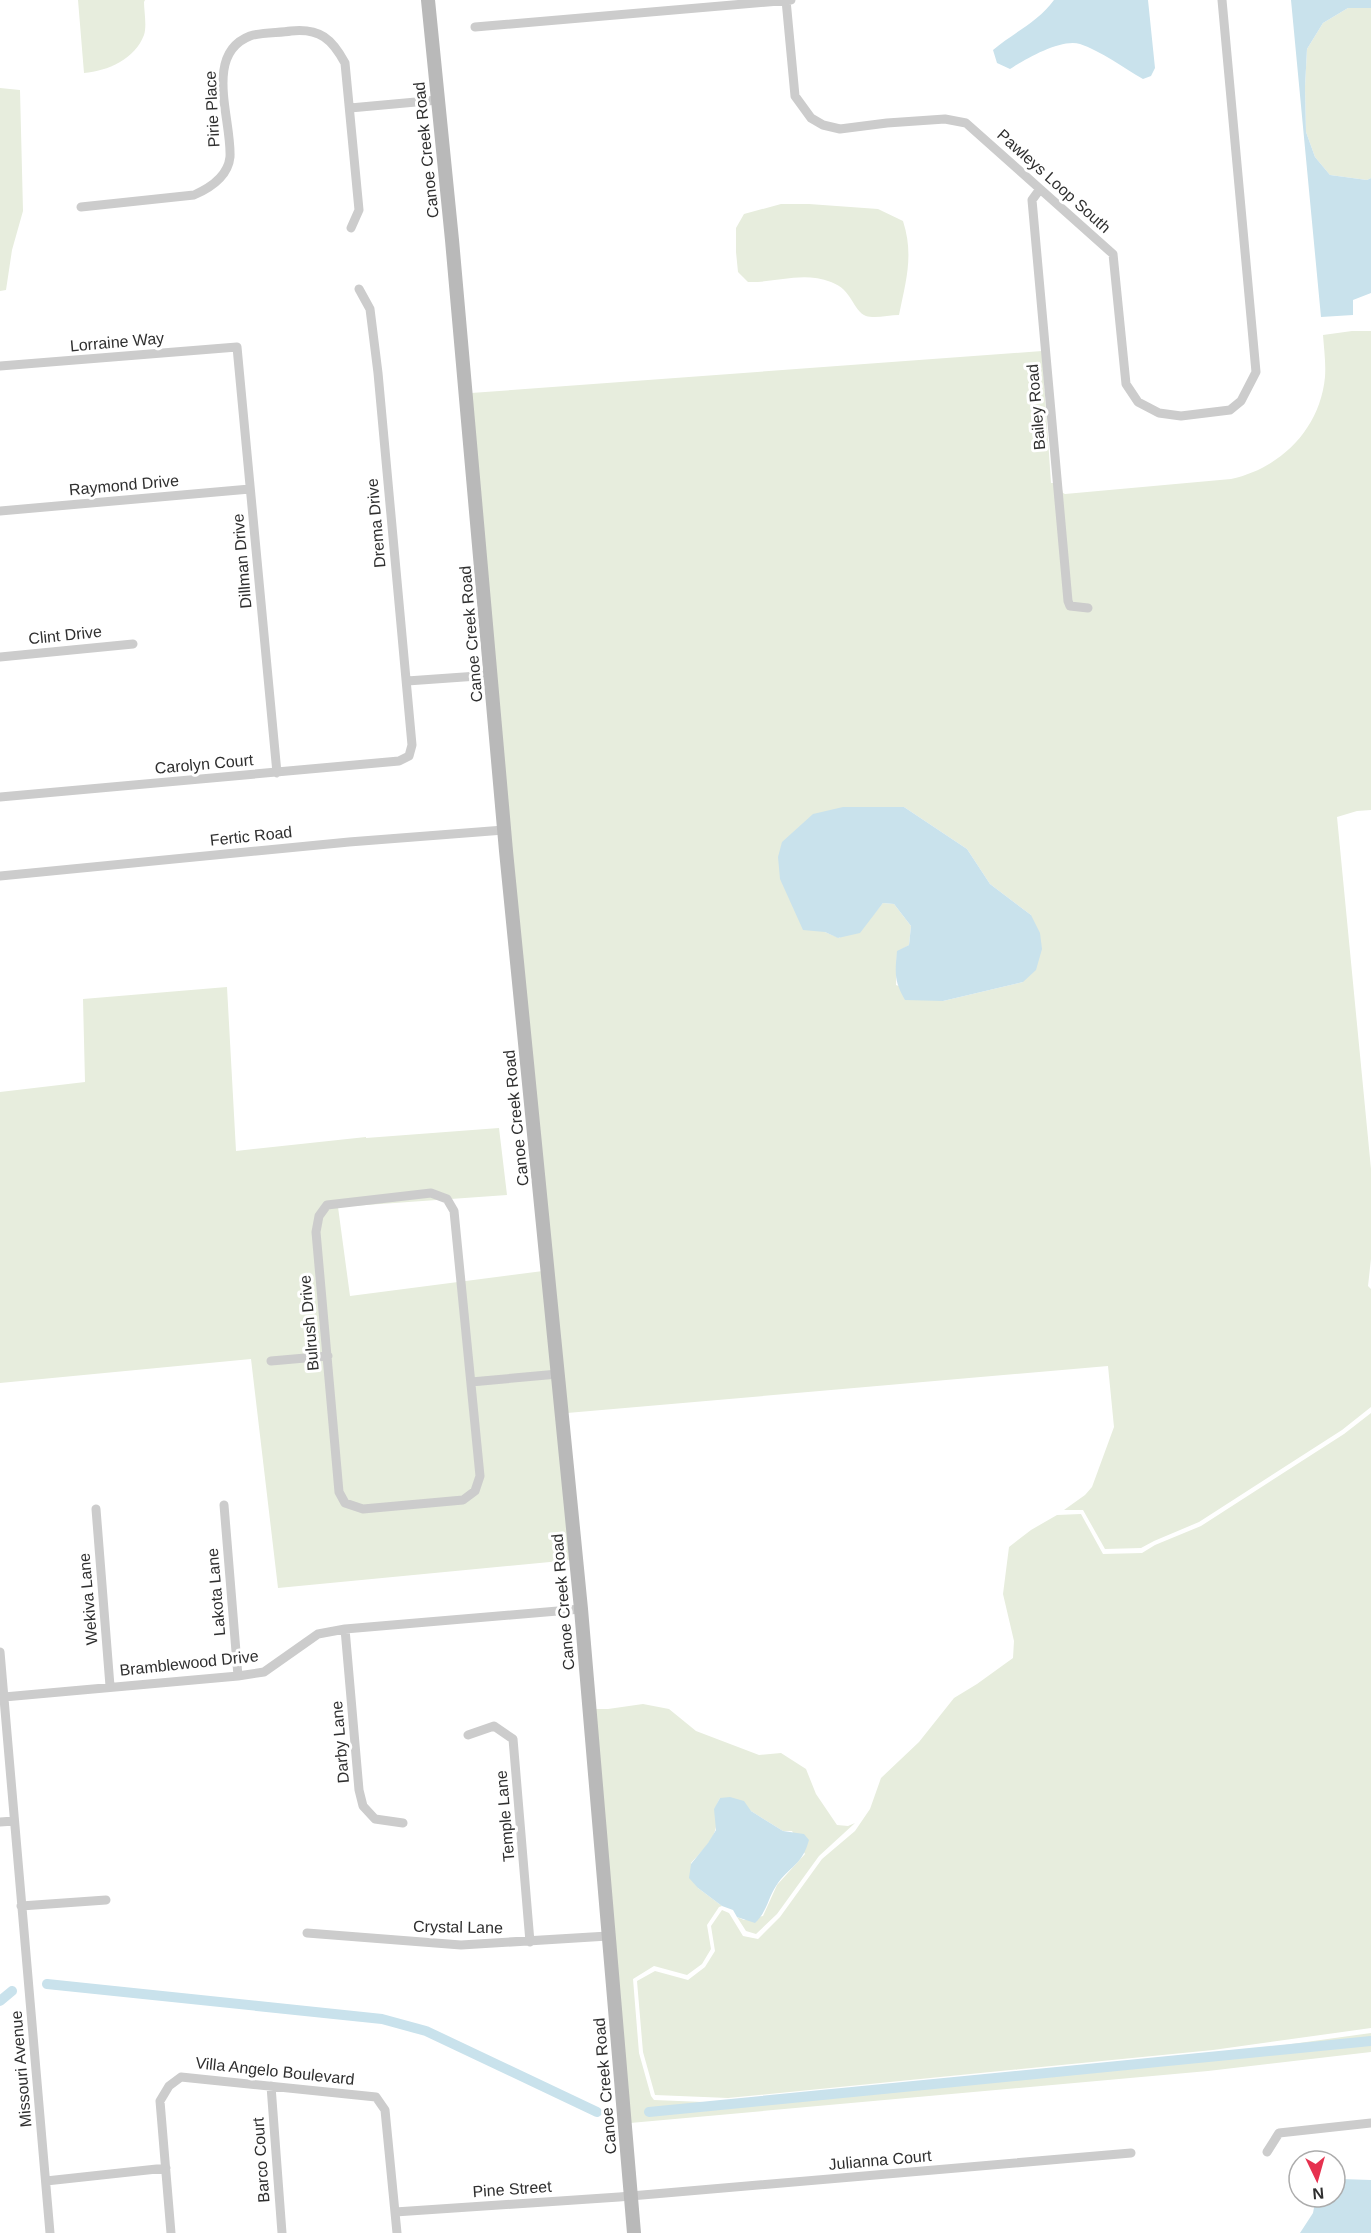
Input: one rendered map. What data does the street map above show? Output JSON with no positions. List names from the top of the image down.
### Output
{
  "streets": {
    "main road": ["Canoe Creek Road"],
    "street": [
      "Pirie Place",
      "Pawleys Loop South",
      "Lorraine Way",
      "Bailey Road",
      "Raymond Drive",
      "Drema Drive",
      "Dillman Drive",
      "Clint Drive",
      "Carolyn Court",
      "Fertic Road",
      "Bulrush Drive",
      "Lakota Lane",
      "Wekiva Lane",
      "Bramblewood Drive",
      "Darby Lane",
      "Temple Lane",
      "Crystal Lane",
      "Missouri Avenue",
      "Villa Angelo Boulevard",
      "Barco Court",
      "Julianna Court",
      "Pine Street"
    ]
  },
  "crossings": [
    ["Canoe Creek Road", "Fertic Road"],
    ["Canoe Creek Road", "Bramblewood Drive"],
    ["Canoe Creek Road", "Crystal Lane"],
    ["Canoe Creek Road", "Julianna Court"],
    ["Canoe Creek Road", "Pine Street"],
    ["Pawleys Loop South", "Bailey Road"],
    ["Lorraine Way", "Dillman Drive"],
    ["Raymond Drive", "Dillman Drive"],
    ["Drema Drive", "Carolyn Court"],
    ["Dillman Drive", "Carolyn Court"],
    ["Lakota Lane", "Bramblewood Drive"],
    ["Wekiva Lane", "Bramblewood Drive"],
    ["Bramblewood Drive", "Darby Lane"],
    ["Bramblewood Drive", "Missouri Avenue"],
    ["Temple Lane", "Crystal Lane"],
    ["Villa Angelo Boulevard", "Barco Court"],
    ["Villa Angelo Boulevard", "Pine Street"],
    ["Julianna Court", "Pine Street"]
  ],
  "north": "bottom"
}
